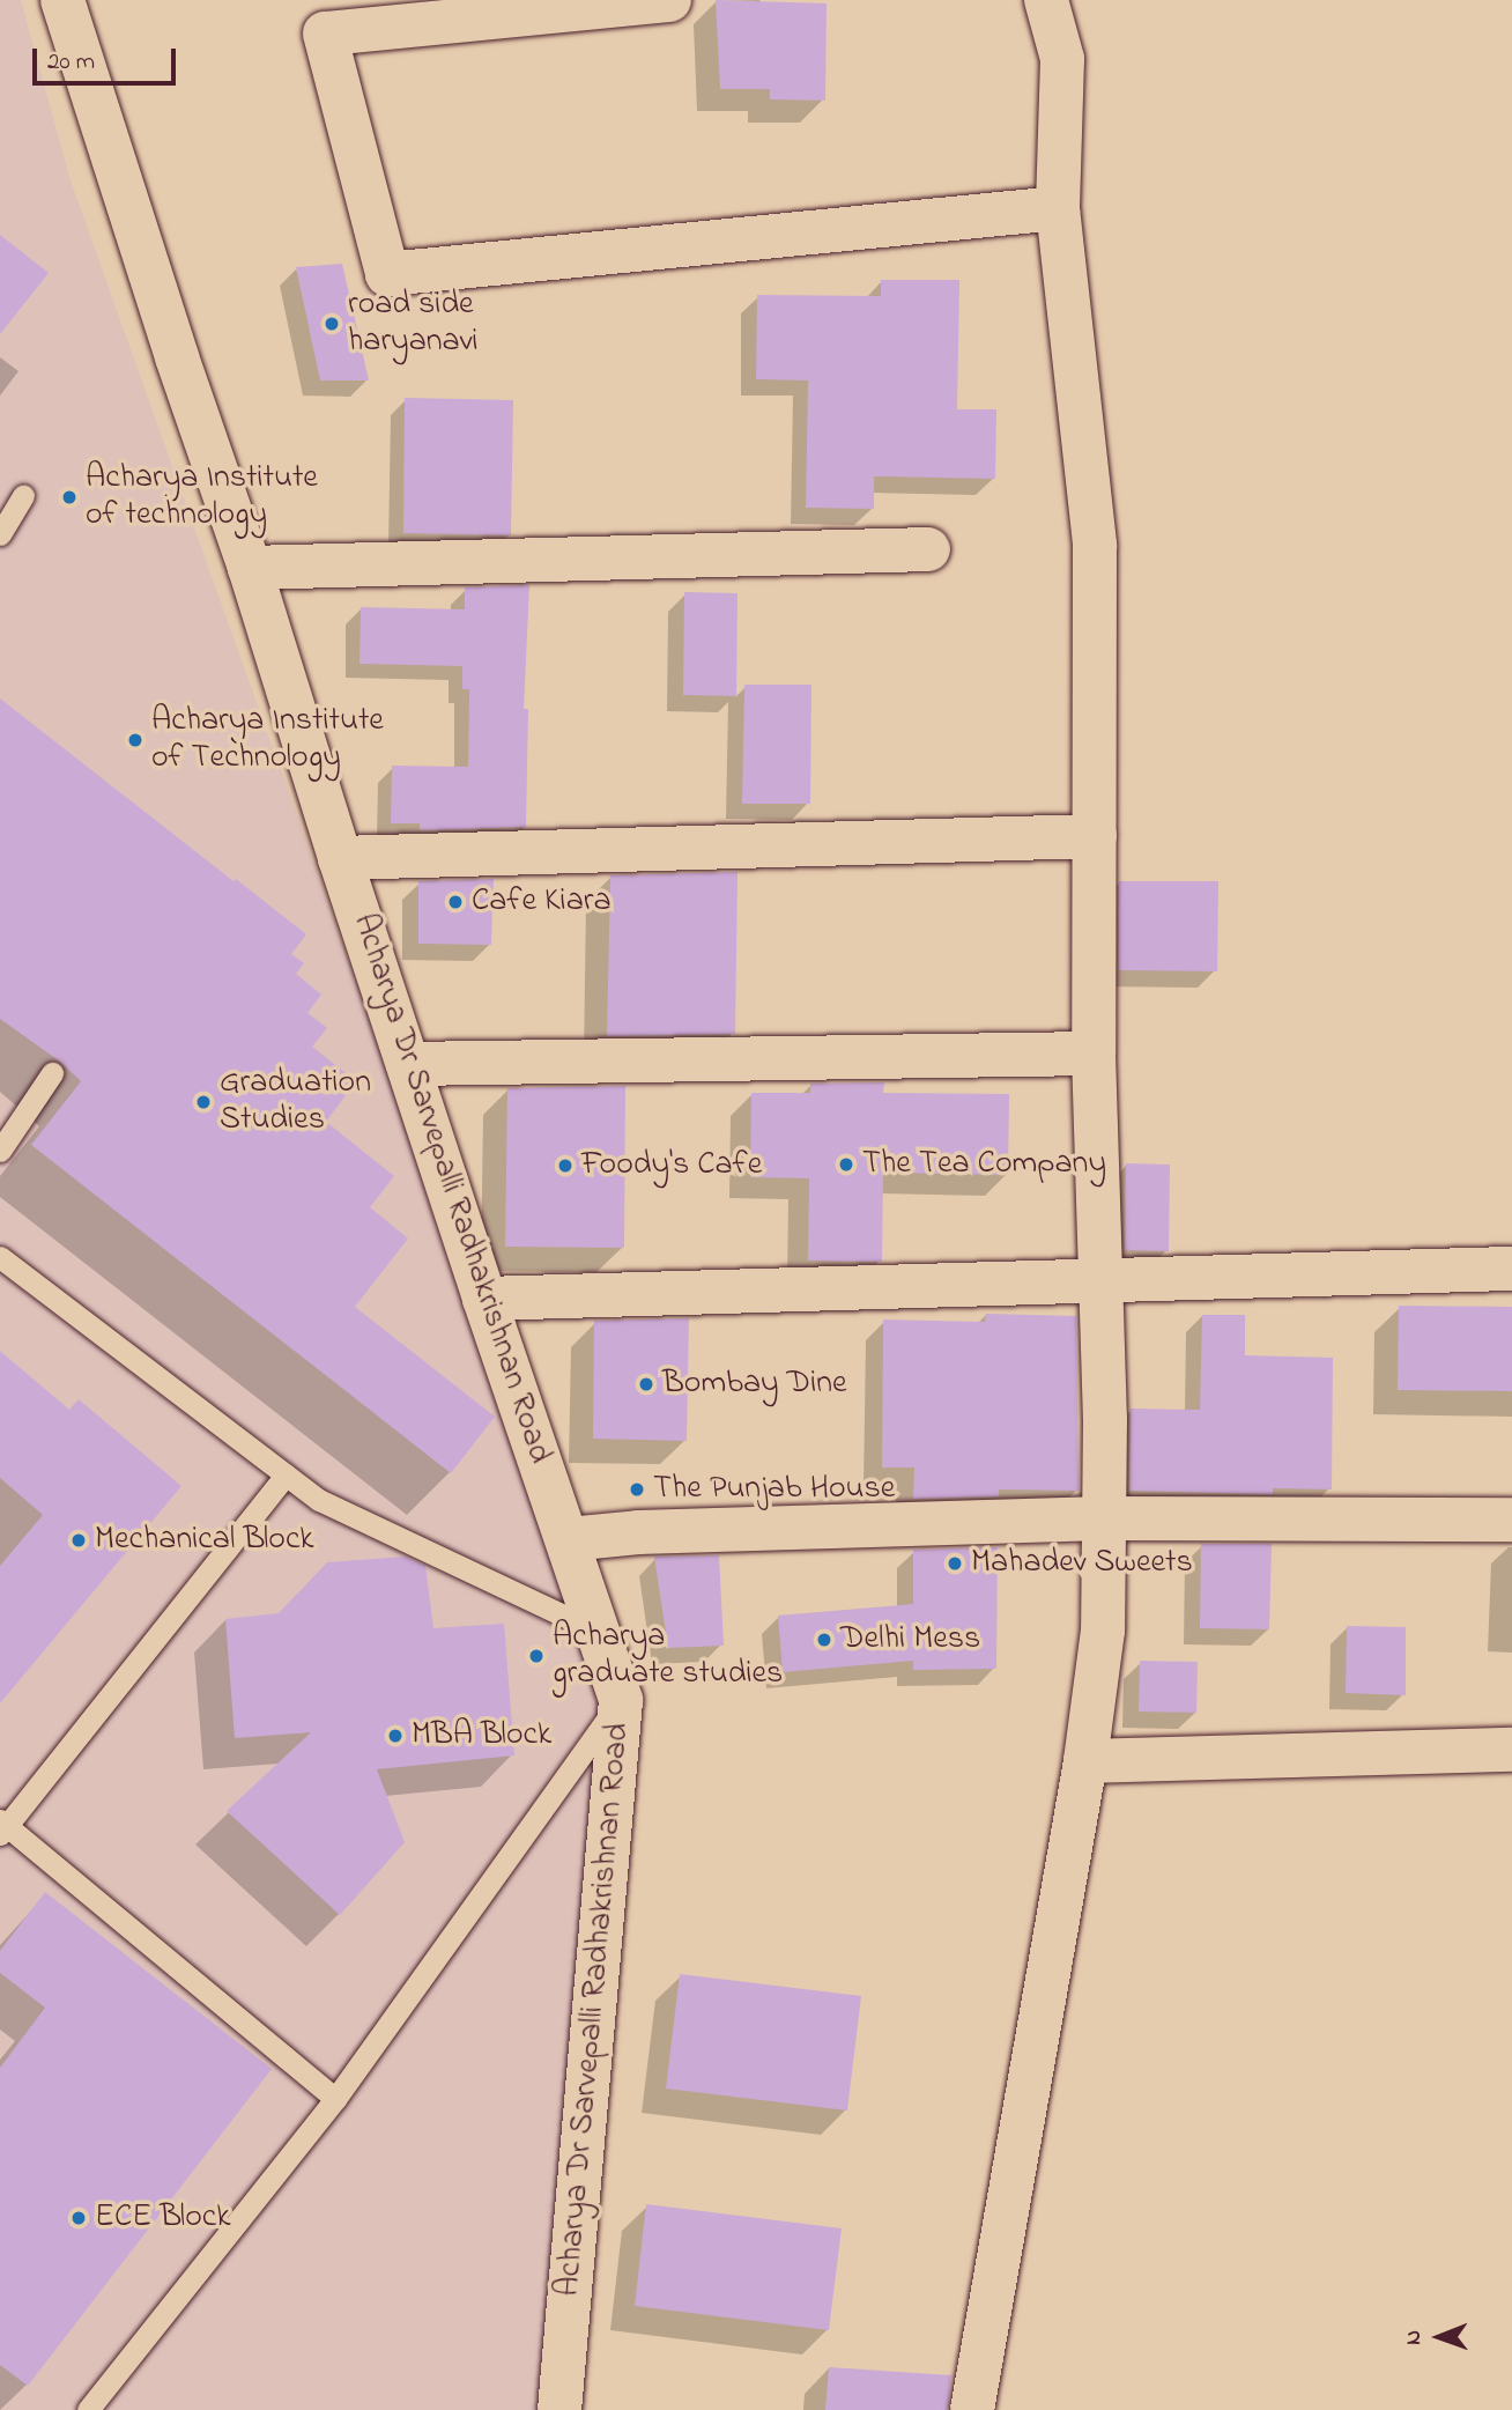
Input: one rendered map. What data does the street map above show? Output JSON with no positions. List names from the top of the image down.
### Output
{
  "streets": {
    "street": ["Acharya Dr Sarvepalli Radhakrishnan Road"]
  },
  "places": [
    "road side haryanavi",
    "Acharya Institute of technology",
    "Acharya Institute of Technology",
    "Cafe Kiara",
    "Graduation Studies",
    "The Tea Company",
    "Foody's Cafe",
    "Bombay Dine",
    "The Punjab House",
    "Mechanical Block",
    "Mahadev Sweets",
    "Delhi Mess",
    "Acharya graduate studies",
    "MBA Block",
    "ECE Block"
  ],
  "scale_bar": "20 m",
  "north": "left"
}
